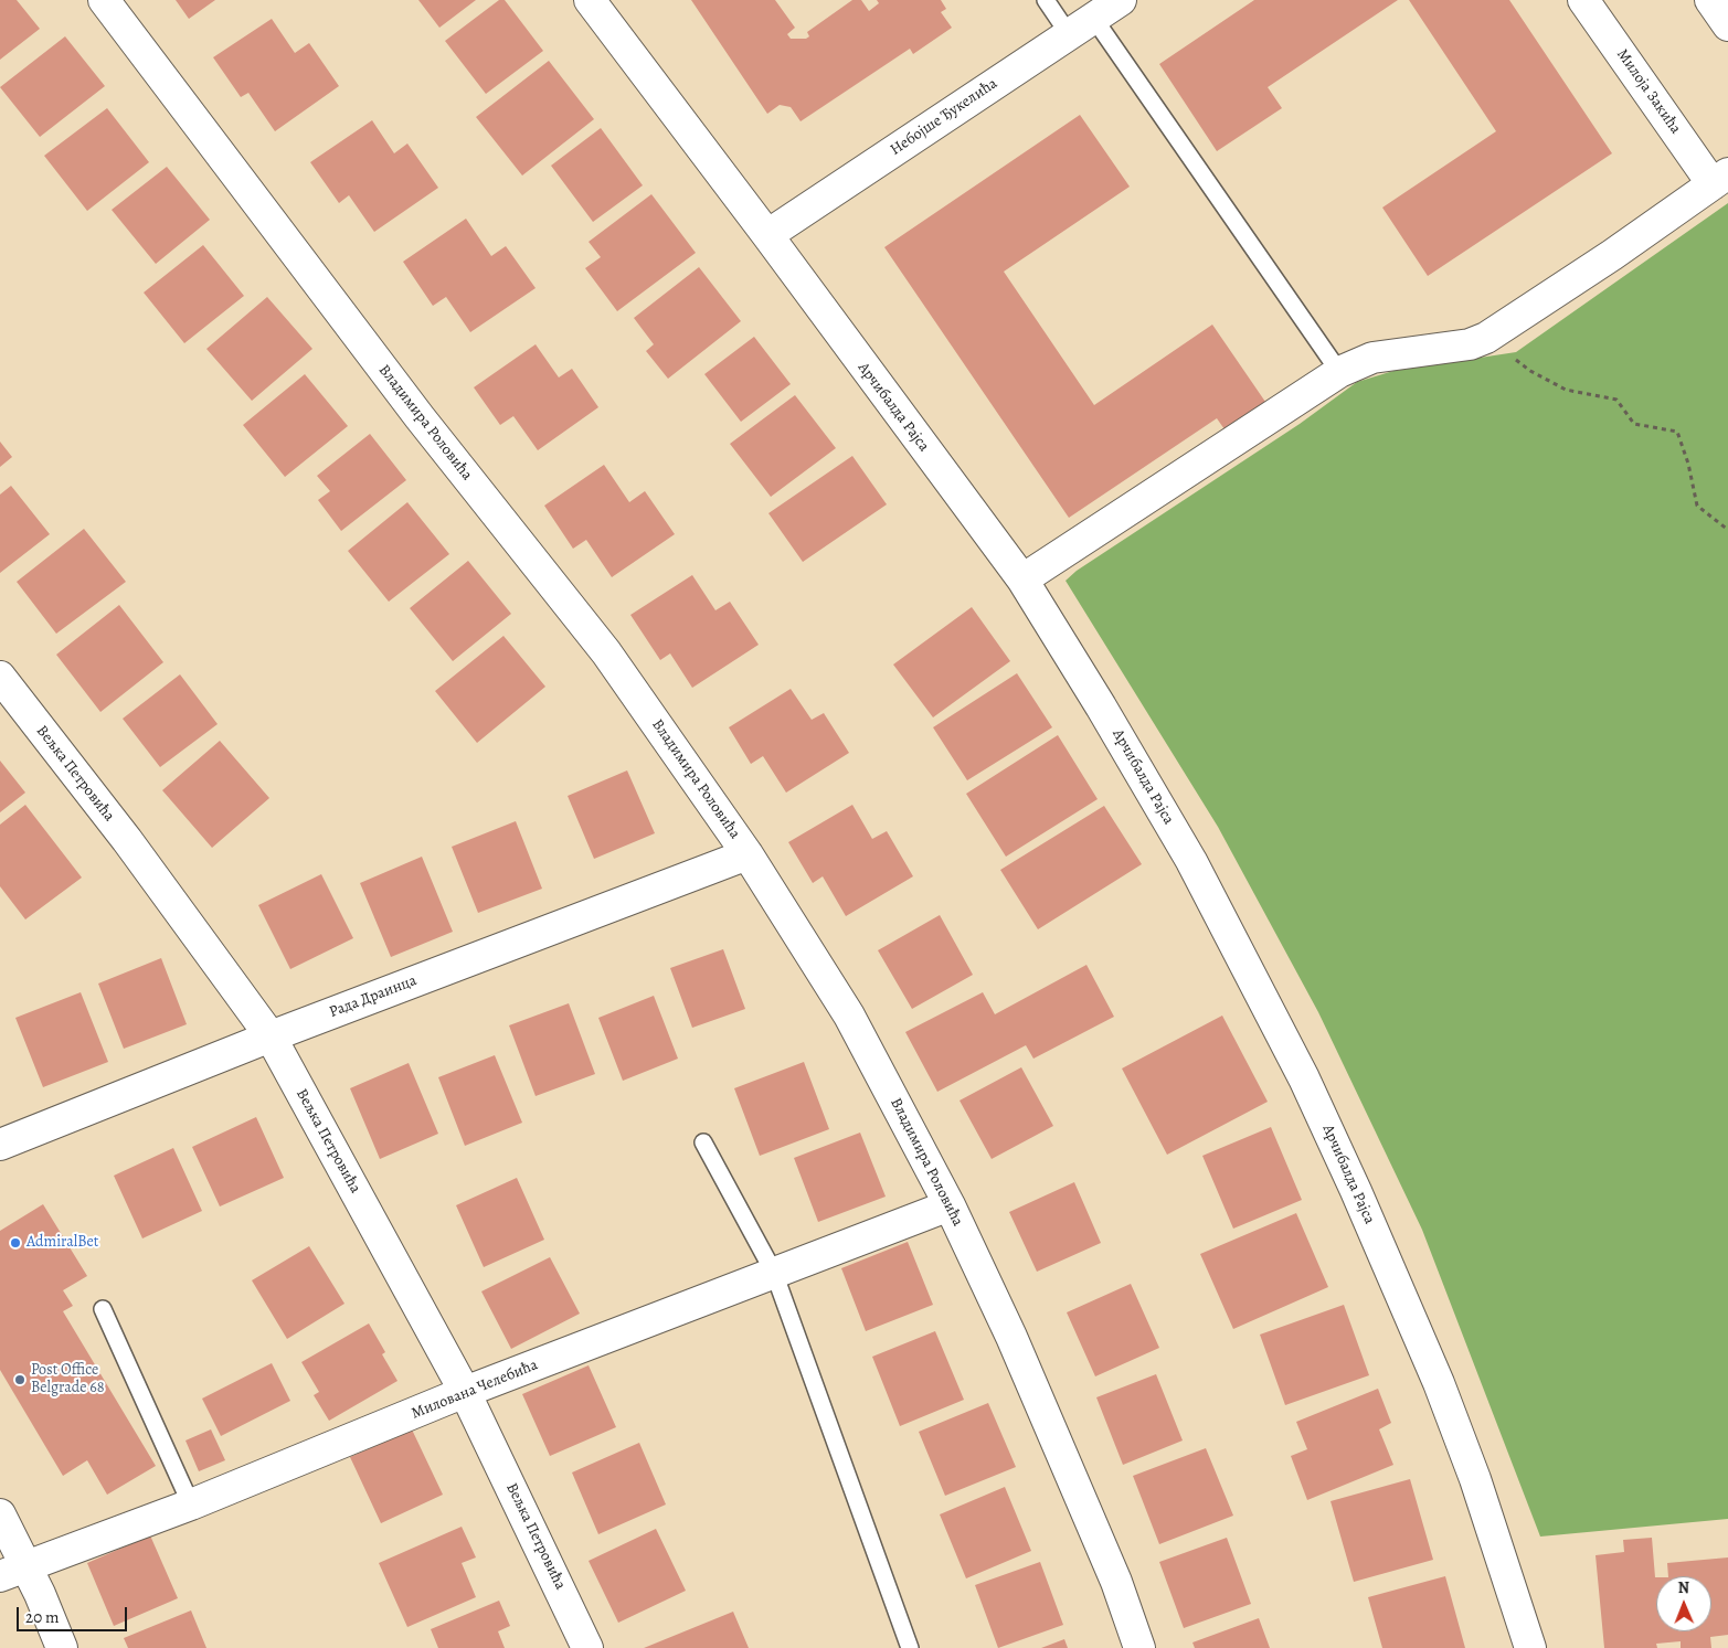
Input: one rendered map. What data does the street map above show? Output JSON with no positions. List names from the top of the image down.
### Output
{
  "streets": {
    "street": [
      "Милоја Закића",
      "Небојше Ђукелића",
      "Арчибалда Рајса",
      "Владимира Роловића",
      "Вељка Петровића",
      "Рада Драинца",
      "Милована Челебића"
    ]
  },
  "crossings": [
    ["Небојше Ђукелића", "Арчибалда Рајса"],
    ["Владимира Роловића", "Рада Драинца"],
    ["Владимира Роловића", "Милована Челебића"],
    ["Вељка Петровића", "Рада Драинца"],
    ["Вељка Петровића", "Милована Челебића"]
  ],
  "places": ["AdmiralBet", "Post Office Belgrade 68"],
  "scale_bar": "20 m",
  "north": "top"
}
